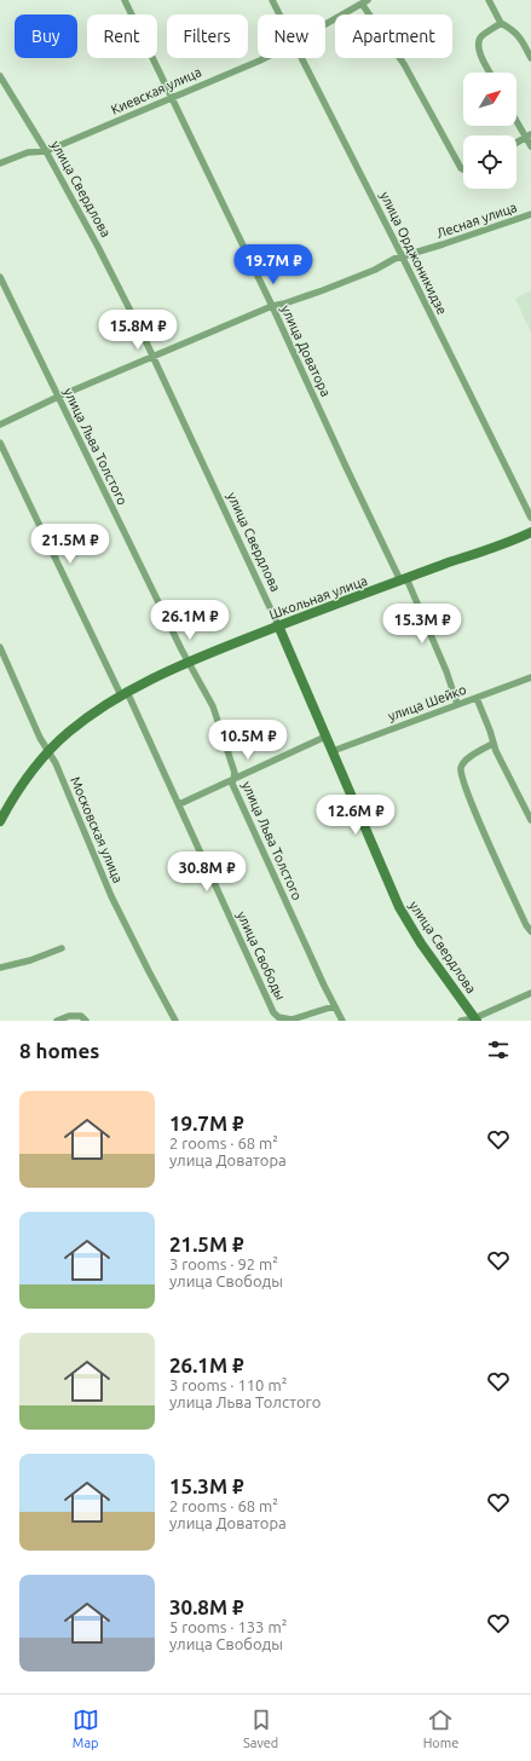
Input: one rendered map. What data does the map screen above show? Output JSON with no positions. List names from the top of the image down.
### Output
{
  "streets": {
    "street": [
      "Киевская улица",
      "улица Свердлова",
      "Лесная улица",
      "улица Орджоникидзе",
      "улица Доватора",
      "улица Льва Толстого",
      "Школьная улица",
      "улица Шейко",
      "Московская улица",
      "улица Свободы"
    ]
  },
  "crossings": [
    ["Киевская улица", "улица Свердлова"],
    ["Киевская улица", "улица Доватора"],
    ["улица Свердлова", "Лесная улица"],
    ["улица Свердлова", "Школьная улица"],
    ["улица Свердлова", "улица Шейко"],
    ["Лесная улица", "улица Орджоникидзе"],
    ["Лесная улица", "улица Доватора"],
    ["Лесная улица", "улица Льва Толстого"],
    ["улица Доватора", "Школьная улица"],
    ["улица Доватора", "улица Шейко"],
    ["улица Льва Толстого", "Школьная улица"],
    ["улица Льва Толстого", "улица Свободы"],
    ["Школьная улица", "Московская улица"],
    ["Школьная улица", "улица Свободы"]
  ],
  "north": "top right",
  "page": {
    "chip": [
      "Buy",
      "Rent",
      "Filters",
      "New",
      "Apartment"
    ],
    "price": [
      "19.7M ₽",
      "15.8M ₽",
      "21.5M ₽",
      "26.1M ₽",
      "15.3M ₽",
      "10.5M ₽",
      "12.6M ₽",
      "30.8M ₽"
    ],
    "heading": "8 homes",
    "list": [
      {
        "name": "19.7M ₽",
        "note": "2 rooms · 68 m² · улица Доватора"
      },
      {
        "name": "21.5M ₽",
        "note": "3 rooms · 92 m² · улица Свободы"
      },
      {
        "name": "26.1M ₽",
        "note": "3 rooms · 110 m² · улица Льва Толстого"
      },
      {
        "name": "15.3M ₽",
        "note": "2 rooms · 68 m² · улица Доватора"
      },
      {
        "name": "30.8M ₽",
        "note": "5 rooms · 133 m² · улица Свободы"
      }
    ],
    "tabs": ["Map", "Saved", "Home"]
  }
}
